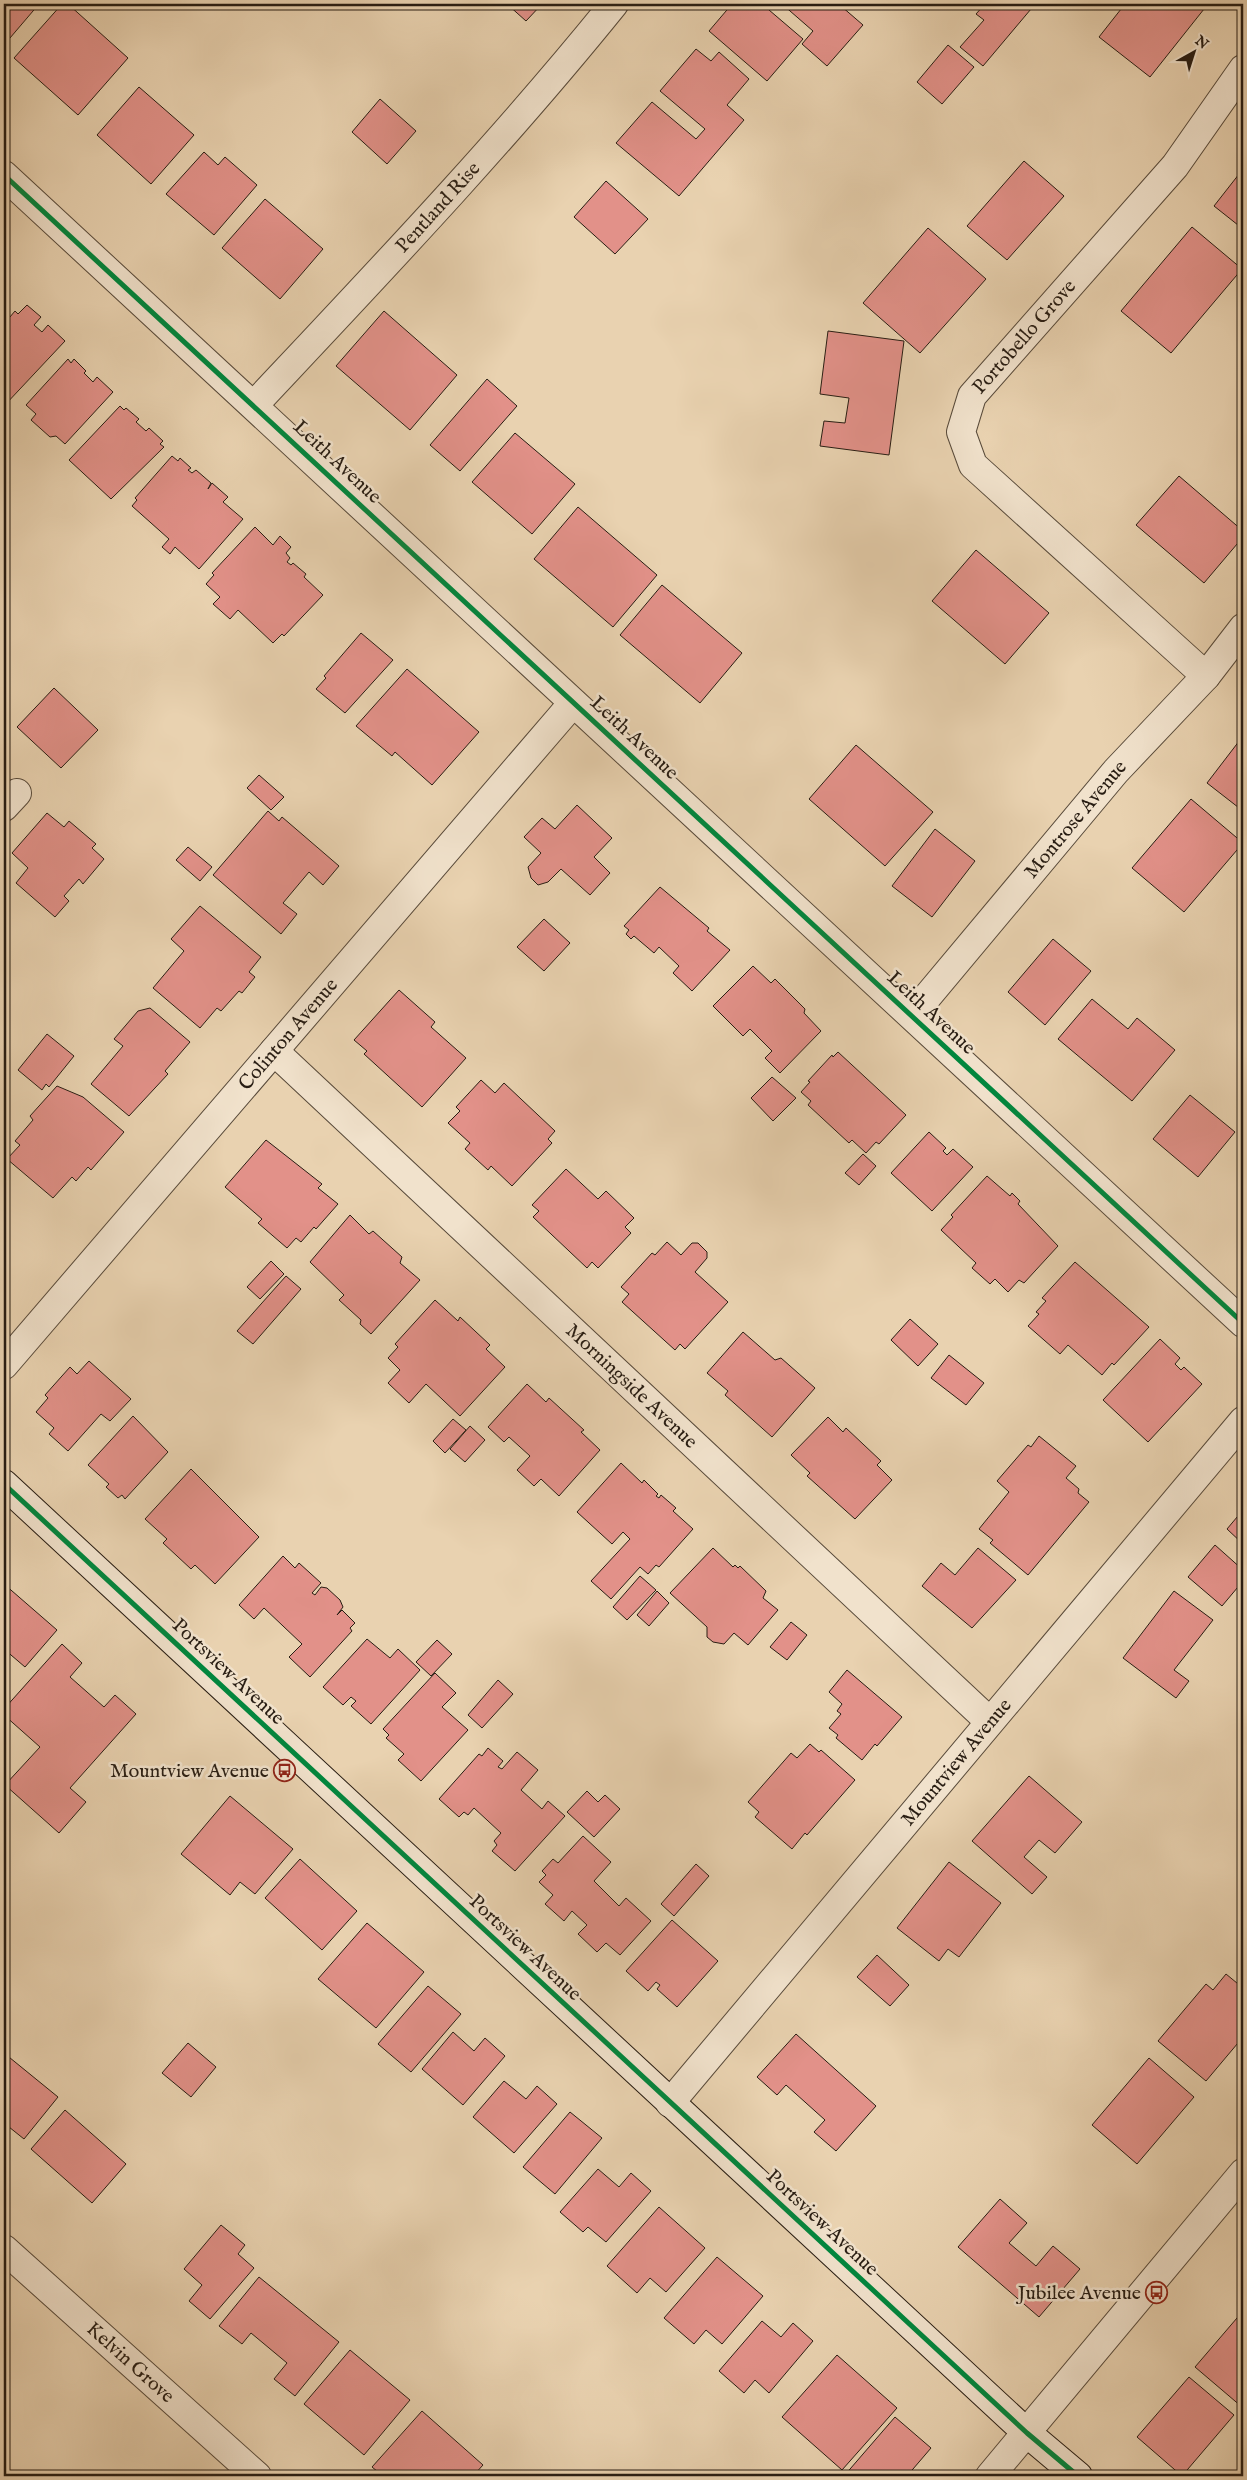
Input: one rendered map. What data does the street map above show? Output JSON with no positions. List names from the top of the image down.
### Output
{
  "streets": {
    "street": [
      "Pentland Rise",
      "Portobello Grove",
      "Leith Avenue",
      "Montrose Avenue",
      "Colinton Avenue",
      "Morningside Avenue",
      "Portsview Avenue",
      "Mountview Avenue",
      "Kelvin Grove"
    ]
  },
  "crossings": [
    ["Pentland Rise", "Leith Avenue"],
    ["Portobello Grove", "Montrose Avenue"],
    ["Leith Avenue", "Montrose Avenue"],
    ["Leith Avenue", "Colinton Avenue"],
    ["Colinton Avenue", "Morningside Avenue"],
    ["Morningside Avenue", "Mountview Avenue"],
    ["Portsview Avenue", "Mountview Avenue"]
  ],
  "places": {
    "bus stop": ["Mountview Avenue", "Jubilee Avenue"]
  },
  "north": "top right"
}
